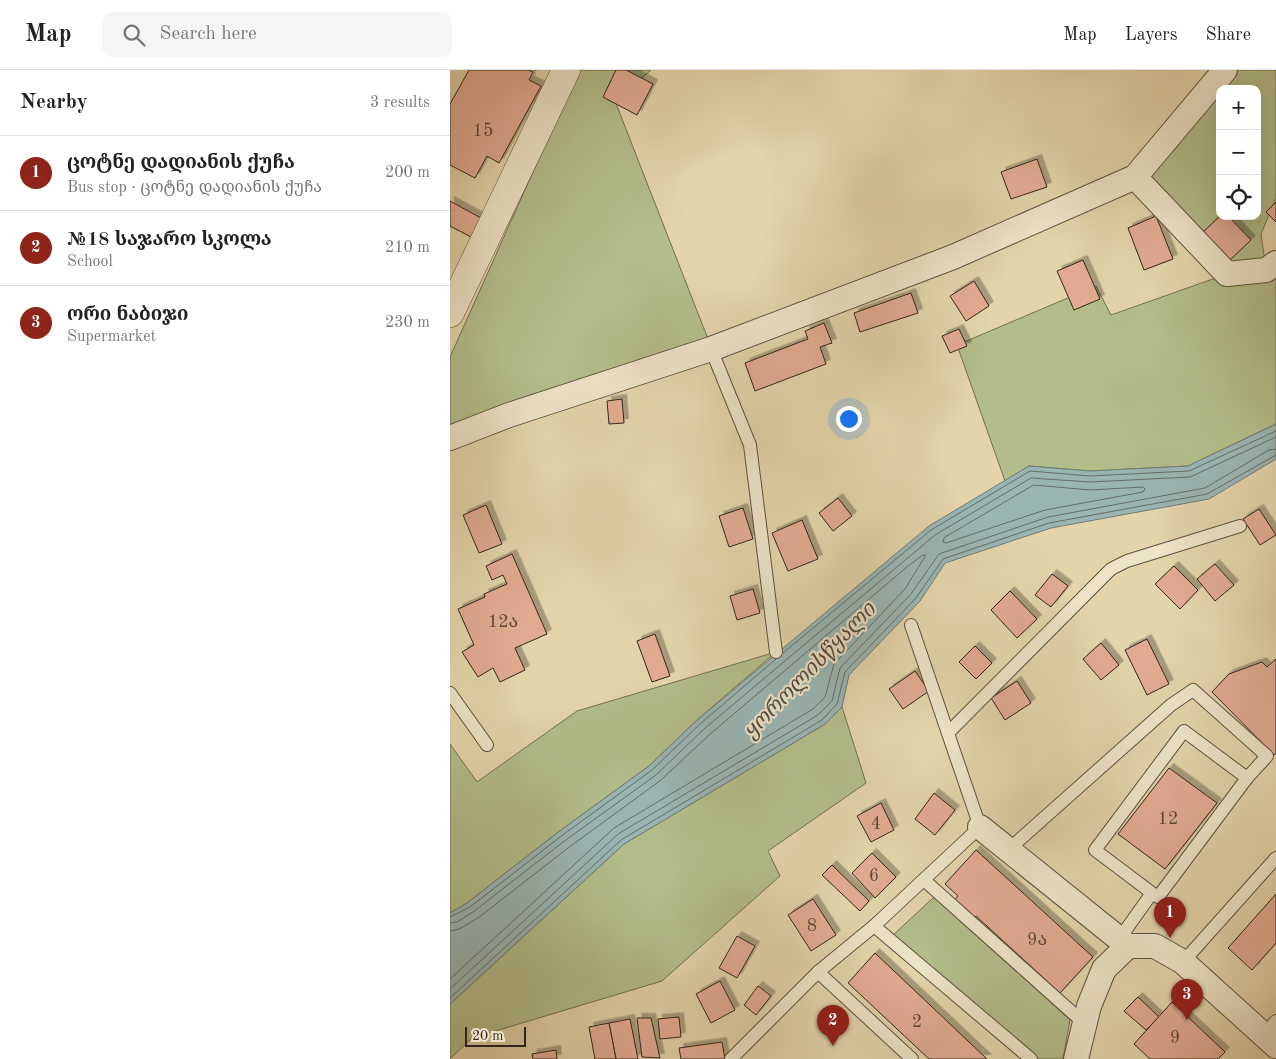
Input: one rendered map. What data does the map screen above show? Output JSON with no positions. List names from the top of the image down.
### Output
{
  "water": ["ყოროლისწყალი"],
  "house_numbers": [
    "15",
    "12ა",
    "12",
    "4",
    "6",
    "8",
    "9ა",
    "2",
    "9"
  ],
  "scale_bar": "20 m",
  "page": {
    "header": "Map",
    "search": "Search here",
    "nav": ["Map", "Layers", "Share"],
    "heading": ["Nearby", "3 results"],
    "map_buttons": ["+", "−"],
    "list": [
      {
        "mark": "1",
        "name": "ცოტნე დადიანის ქუჩა",
        "note": "Bus stop · ცოტნე დადიანის ქუჩა",
        "value": "200 m"
      },
      {
        "mark": "2",
        "name": "№18 საჯარო სკოლა",
        "note": "School",
        "value": "210 m"
      },
      {
        "mark": "3",
        "name": "ორი ნაბიჯი",
        "note": "Supermarket",
        "value": "230 m"
      }
    ],
    "pins": ["1", "3", "2"],
    "scale": "20 m"
  }
}
